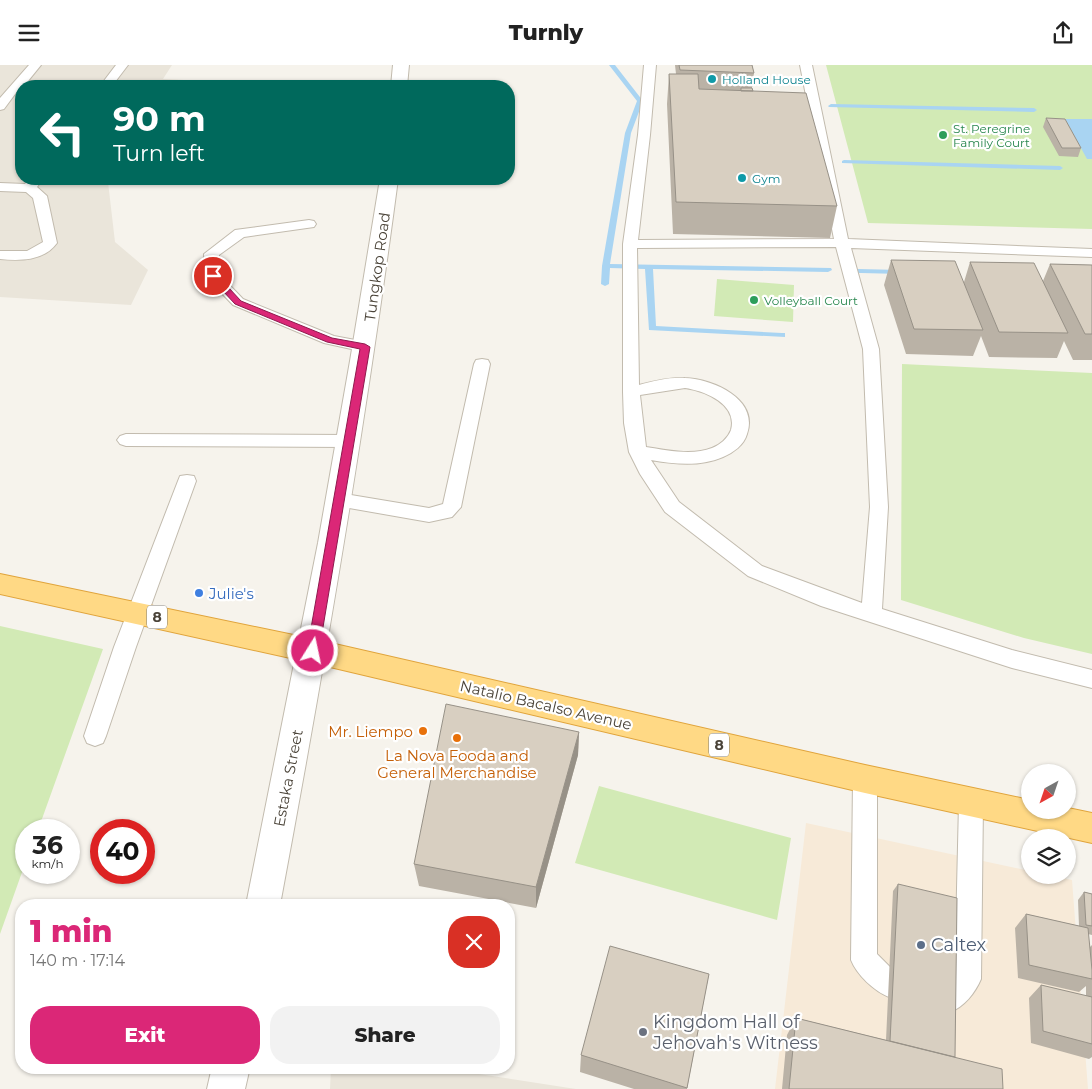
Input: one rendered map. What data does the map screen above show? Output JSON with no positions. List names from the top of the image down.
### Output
{
  "streets": {
    "highway": ["8", "Natalio Bacalso Avenue"],
    "street": ["Tungkop Road", "Estaka Street"]
  },
  "crossings": [
    ["Tungkop Road", "Natalio Bacalso Avenue"],
    ["Tungkop Road", "Estaka Street"],
    ["Natalio Bacalso Avenue", "Estaka Street"]
  ],
  "places": [
    "Holland House",
    "St. Peregrine Family Court",
    "Gym",
    "Volleyball Court",
    "Julie's",
    "Mr. Liempo",
    "La Nova Fooda and General Merchandise",
    "Caltex",
    "Kingdom Hall of Jehovah's Witness"
  ],
  "north": "bottom left",
  "page": {
    "header": "Turnly",
    "turn": ["90 m", "Turn left"],
    "speed": "36 km/h",
    "limit": "40",
    "heading": ["1 min", "140 m · 17:14"],
    "buttons": ["Exit", "Share"]
  }
}
